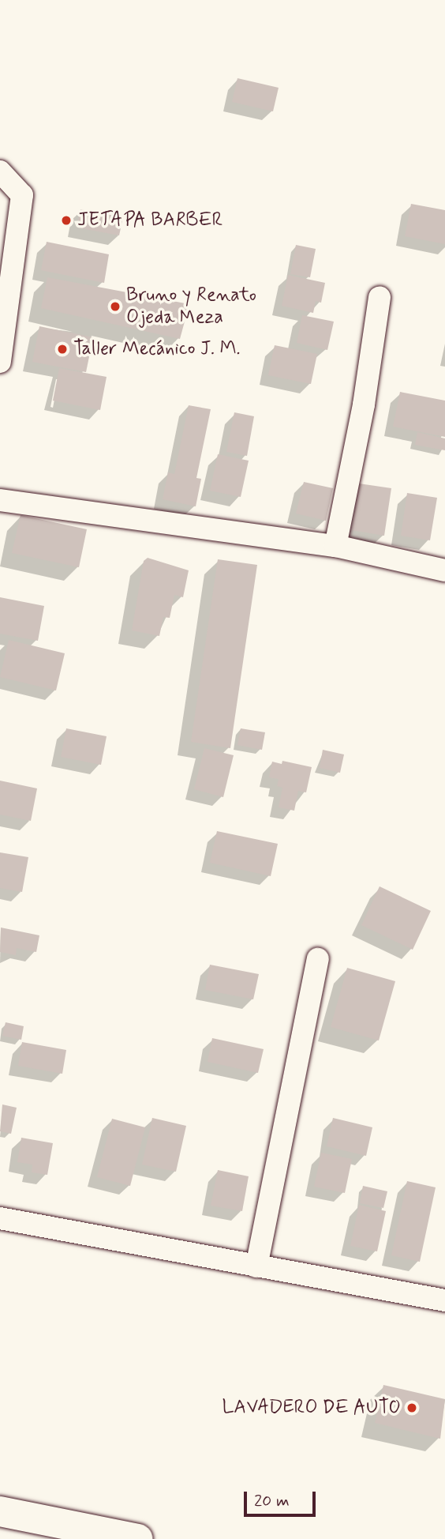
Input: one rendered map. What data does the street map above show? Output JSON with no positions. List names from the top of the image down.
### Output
{
  "places": [
    "JETAPA BARBER",
    "Bruno y Renato Ojeda Meza",
    "Taller Mecánico J. M.",
    "LAVADERO DE AUTO"
  ],
  "scale_bar": "20 m"
}
